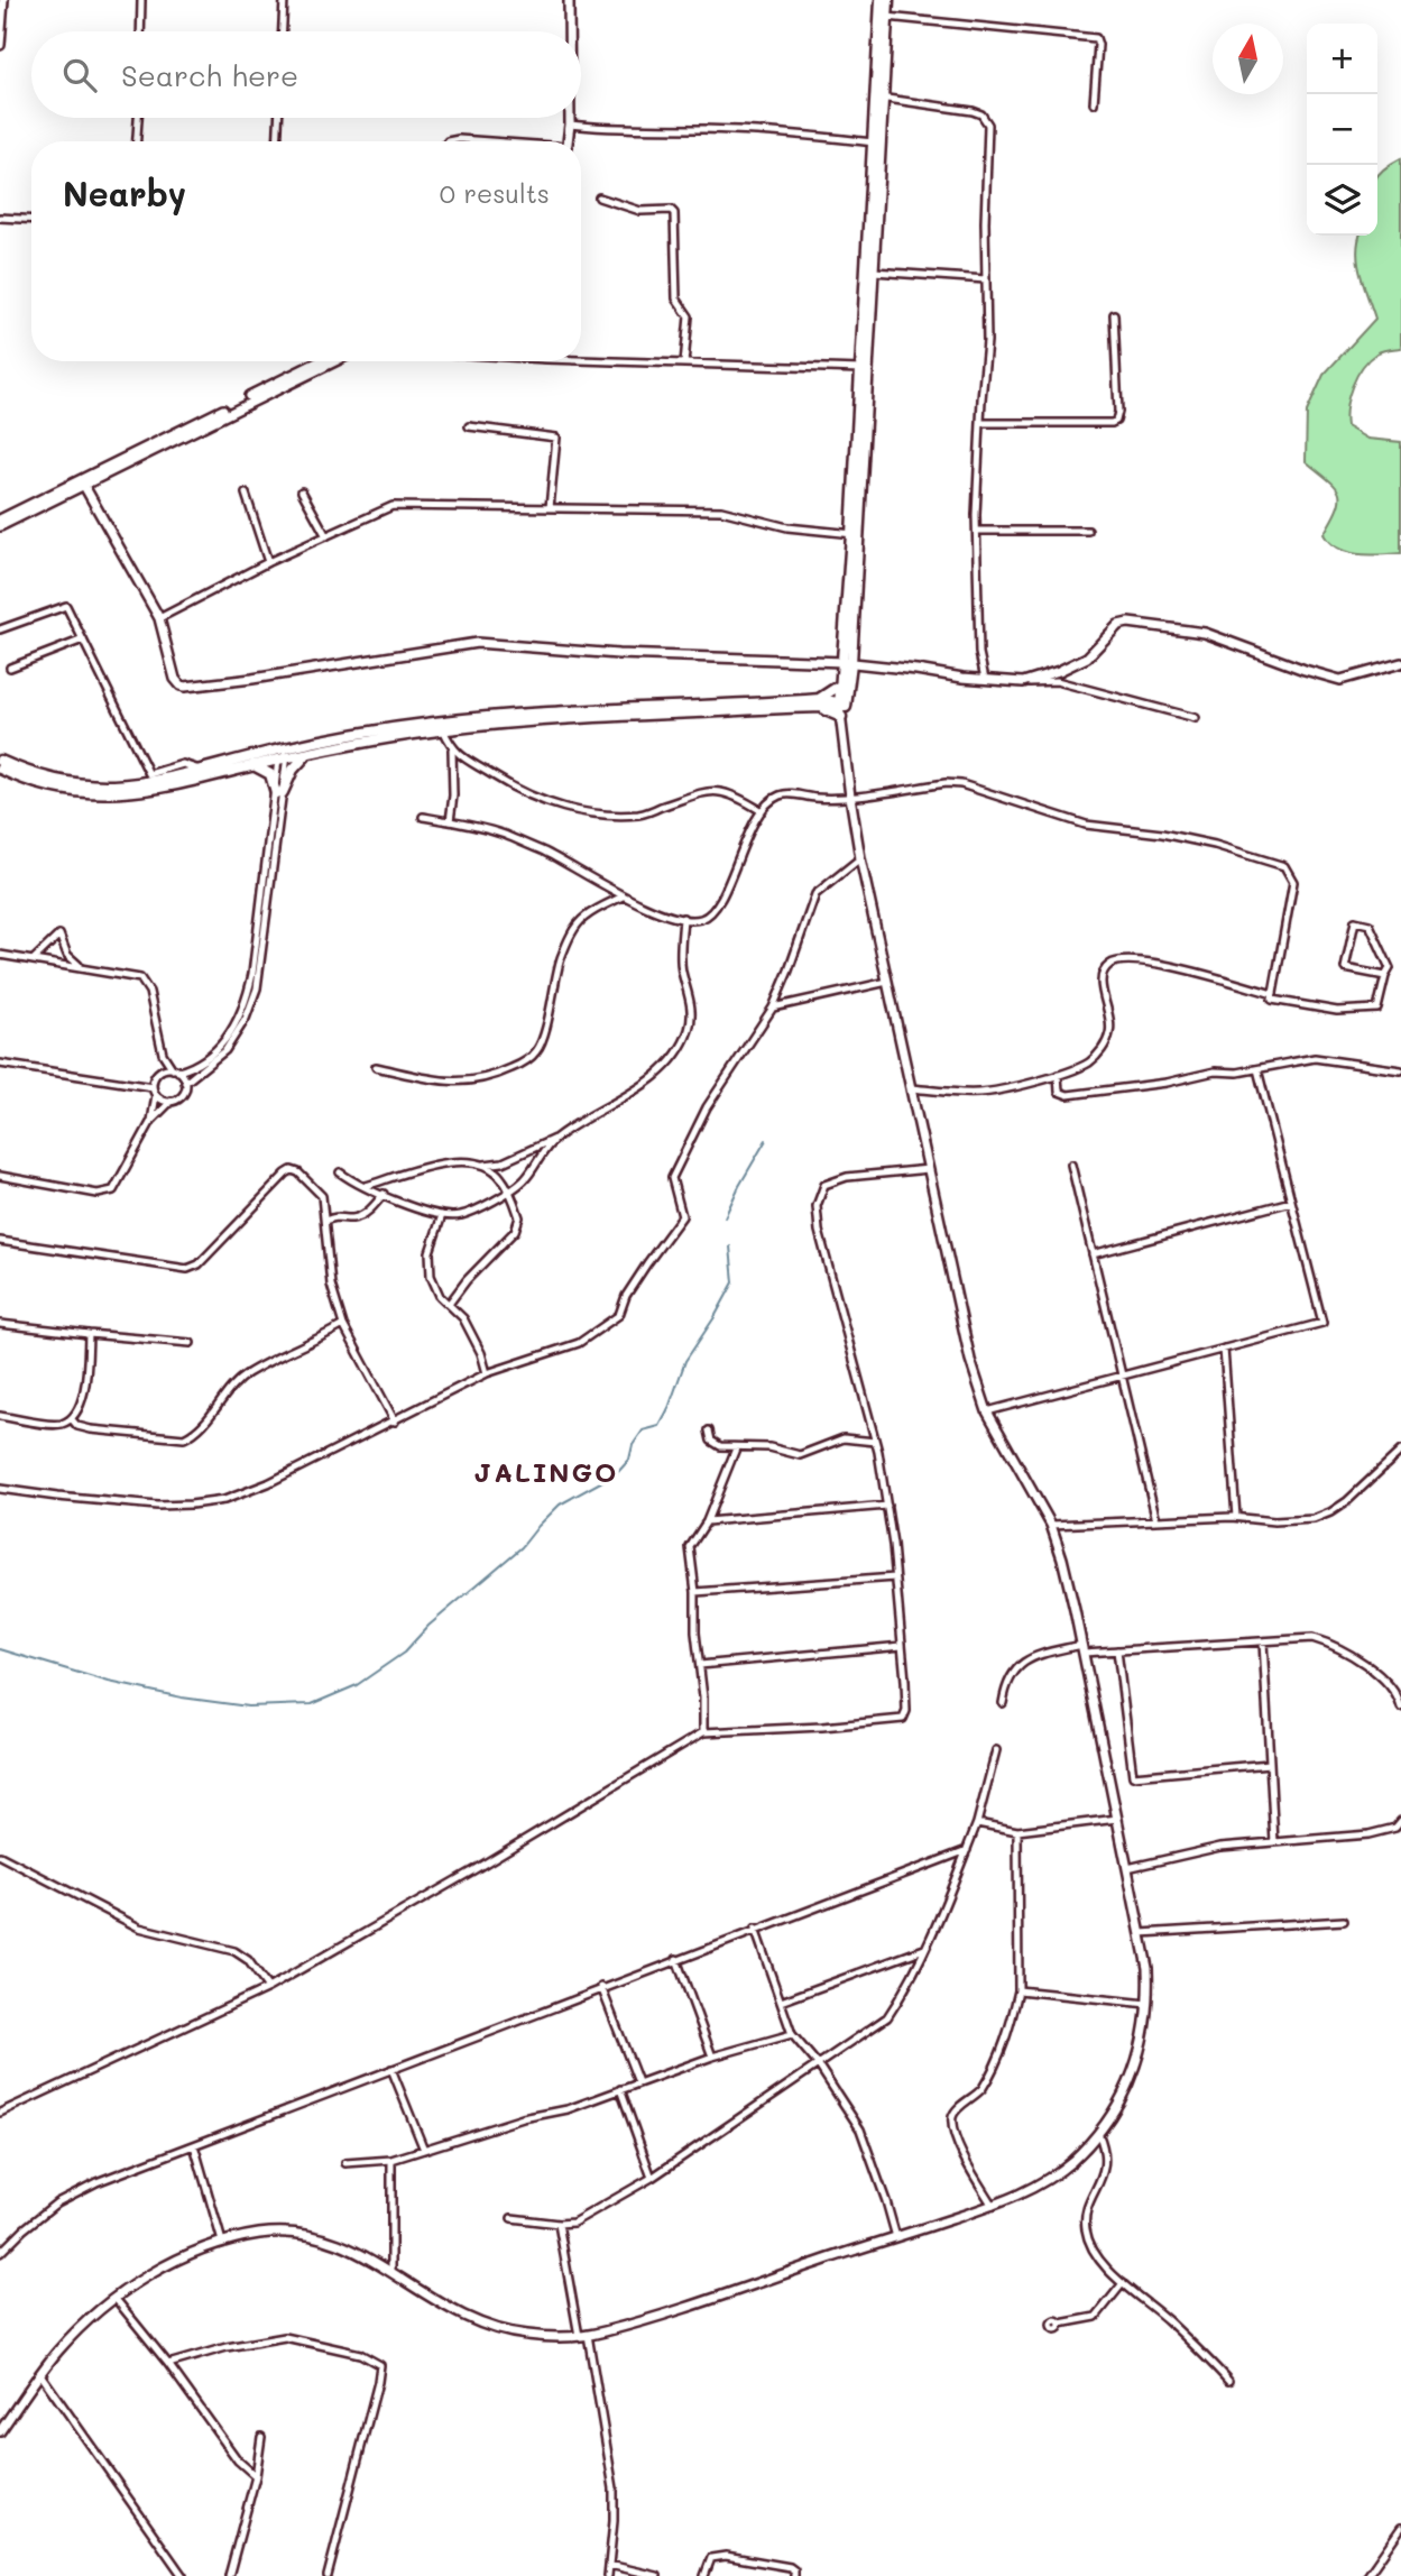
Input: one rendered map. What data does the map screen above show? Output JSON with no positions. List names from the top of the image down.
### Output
{
  "districts": ["JALINGO"],
  "north": "top",
  "page": {
    "map_buttons": ["+", "−"],
    "search": "Search here",
    "heading": ["Nearby", "0 results"]
  }
}
